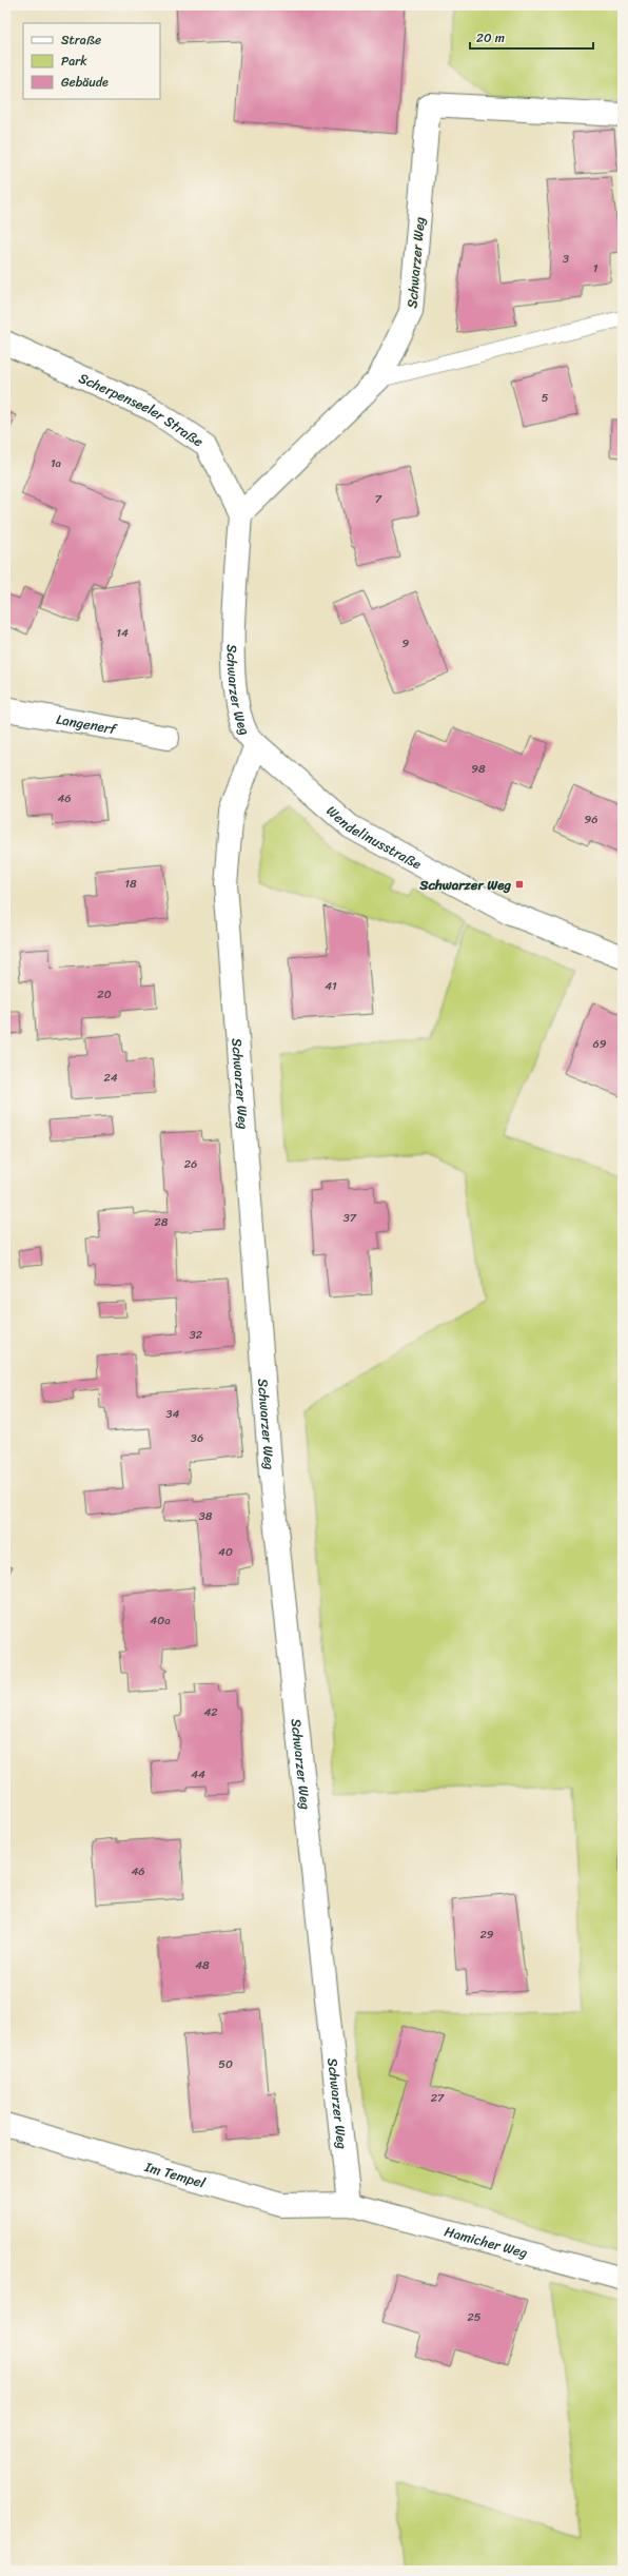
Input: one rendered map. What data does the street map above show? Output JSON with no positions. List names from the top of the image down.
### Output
{
  "streets": {
    "street": [
      "Schwarzer Weg",
      "Scherpenseeler Straße",
      "Langenerf",
      "Wendelinusstraße",
      "Im Tempel",
      "Hamicher Weg"
    ]
  },
  "crossings": [
    ["Schwarzer Weg", "Scherpenseeler Straße"],
    ["Schwarzer Weg", "Wendelinusstraße"],
    ["Schwarzer Weg", "Im Tempel"],
    ["Schwarzer Weg", "Hamicher Weg"],
    ["Im Tempel", "Hamicher Weg"]
  ],
  "places": {
    "transit": ["Schwarzer Weg"]
  },
  "house_numbers": [
    "3",
    "1",
    "5",
    "1a",
    "7",
    "14",
    "9",
    "98",
    "46",
    "96",
    "18",
    "41",
    "20",
    "69",
    "24",
    "26",
    "37",
    "28",
    "32",
    "34",
    "36",
    "38",
    "40",
    "40a",
    "42",
    "44",
    "46",
    "29",
    "48",
    "50",
    "27",
    "25"
  ],
  "legend": ["Straße", "Park", "Gebäude"],
  "scale_bar": "20 m"
}
